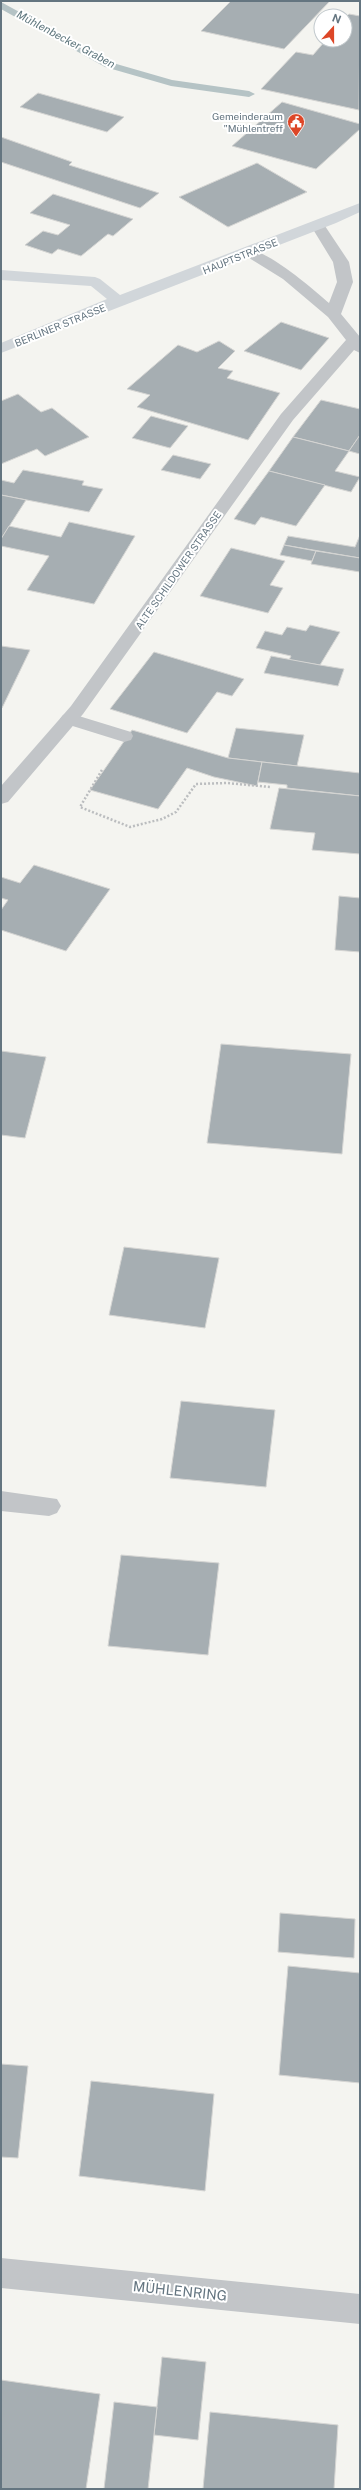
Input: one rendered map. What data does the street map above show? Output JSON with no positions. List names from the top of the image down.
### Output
{
  "streets": {
    "main road": ["HAUPTSTRASSE", "BERLINER STRASSE"],
    "street": ["ALTE SCHILDOWER STRASSE", "MÜHLENRING"]
  },
  "crossings": [
    ["HAUPTSTRASSE", "BERLINER STRASSE"]
  ],
  "water": ["Mühlenbecker Graben"],
  "places": {
    "public building": ["Gemeinderaum \"Mühlentreff"]
  },
  "north": "top"
}
